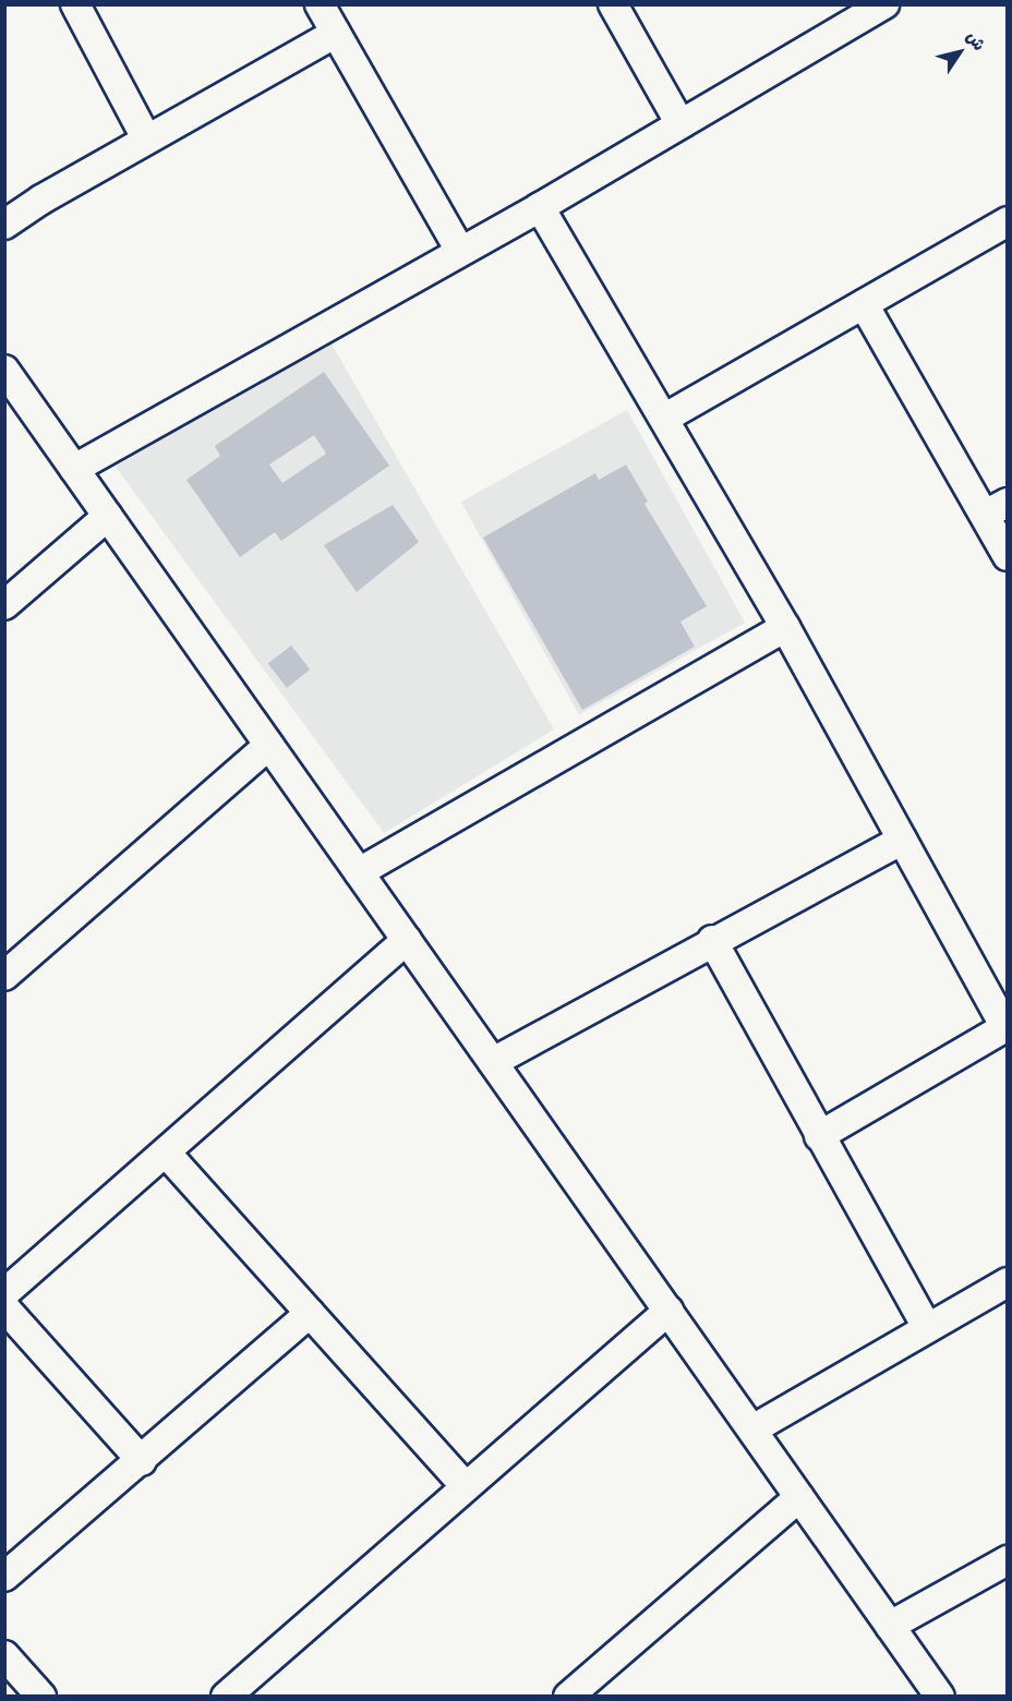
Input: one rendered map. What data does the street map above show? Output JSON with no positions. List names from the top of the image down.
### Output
{
  "north": "top right"
}
